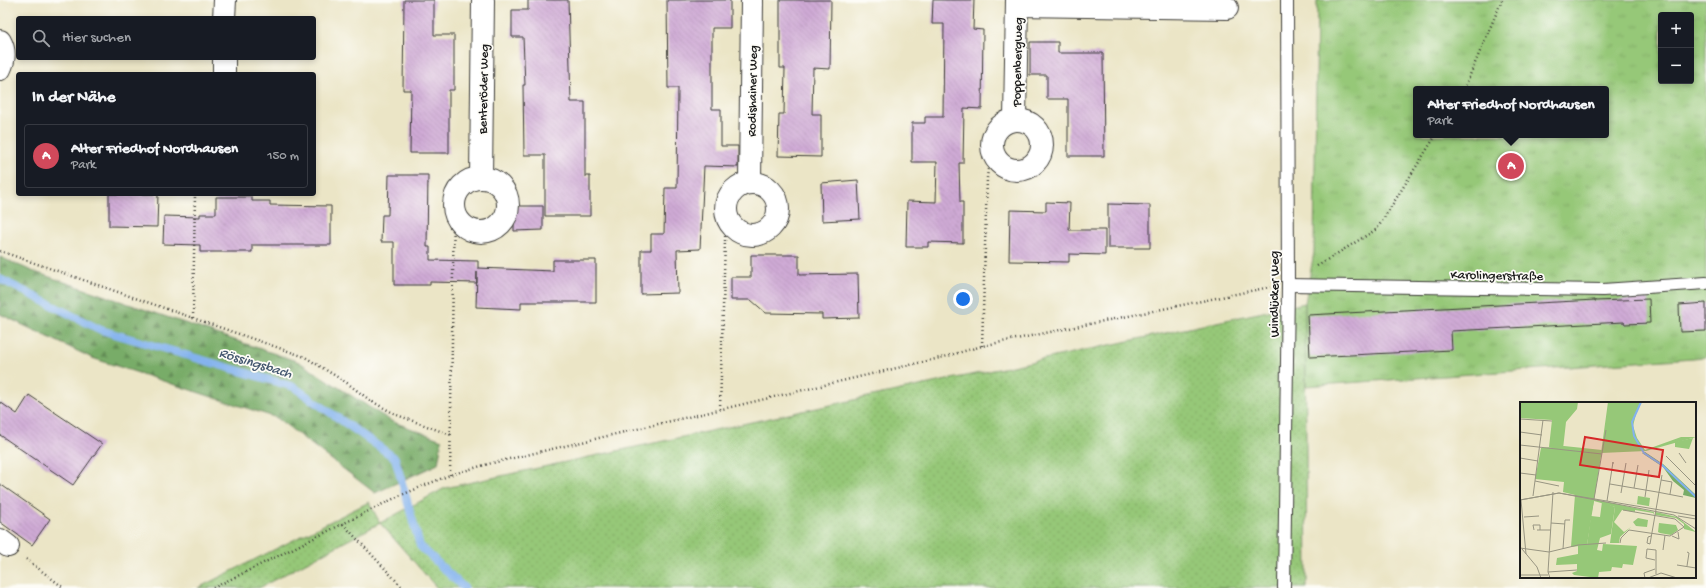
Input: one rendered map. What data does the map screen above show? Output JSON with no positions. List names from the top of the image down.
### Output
{
  "streets": {
    "street": ["Poppenbergweg", "Benteröder Weg", "Rodishainer Weg"],
    "lane": ["Karolingerstraße", "Windlücker Weg"]
  },
  "crossings": [
    ["Karolingerstraße", "Windlücker Weg"]
  ],
  "water": ["Rössingsbach"],
  "page": {
    "map_buttons": ["+", "−"],
    "search": "Hier suchen",
    "heading": "In der Nähe",
    "popup": ["Alter Friedhof Nordhausen", "Park"],
    "list": [
      {
        "mark": "A",
        "name": "Alter Friedhof Nordhausen",
        "note": "Park",
        "value": "150 m"
      }
    ],
    "pins": "A"
  }
}
